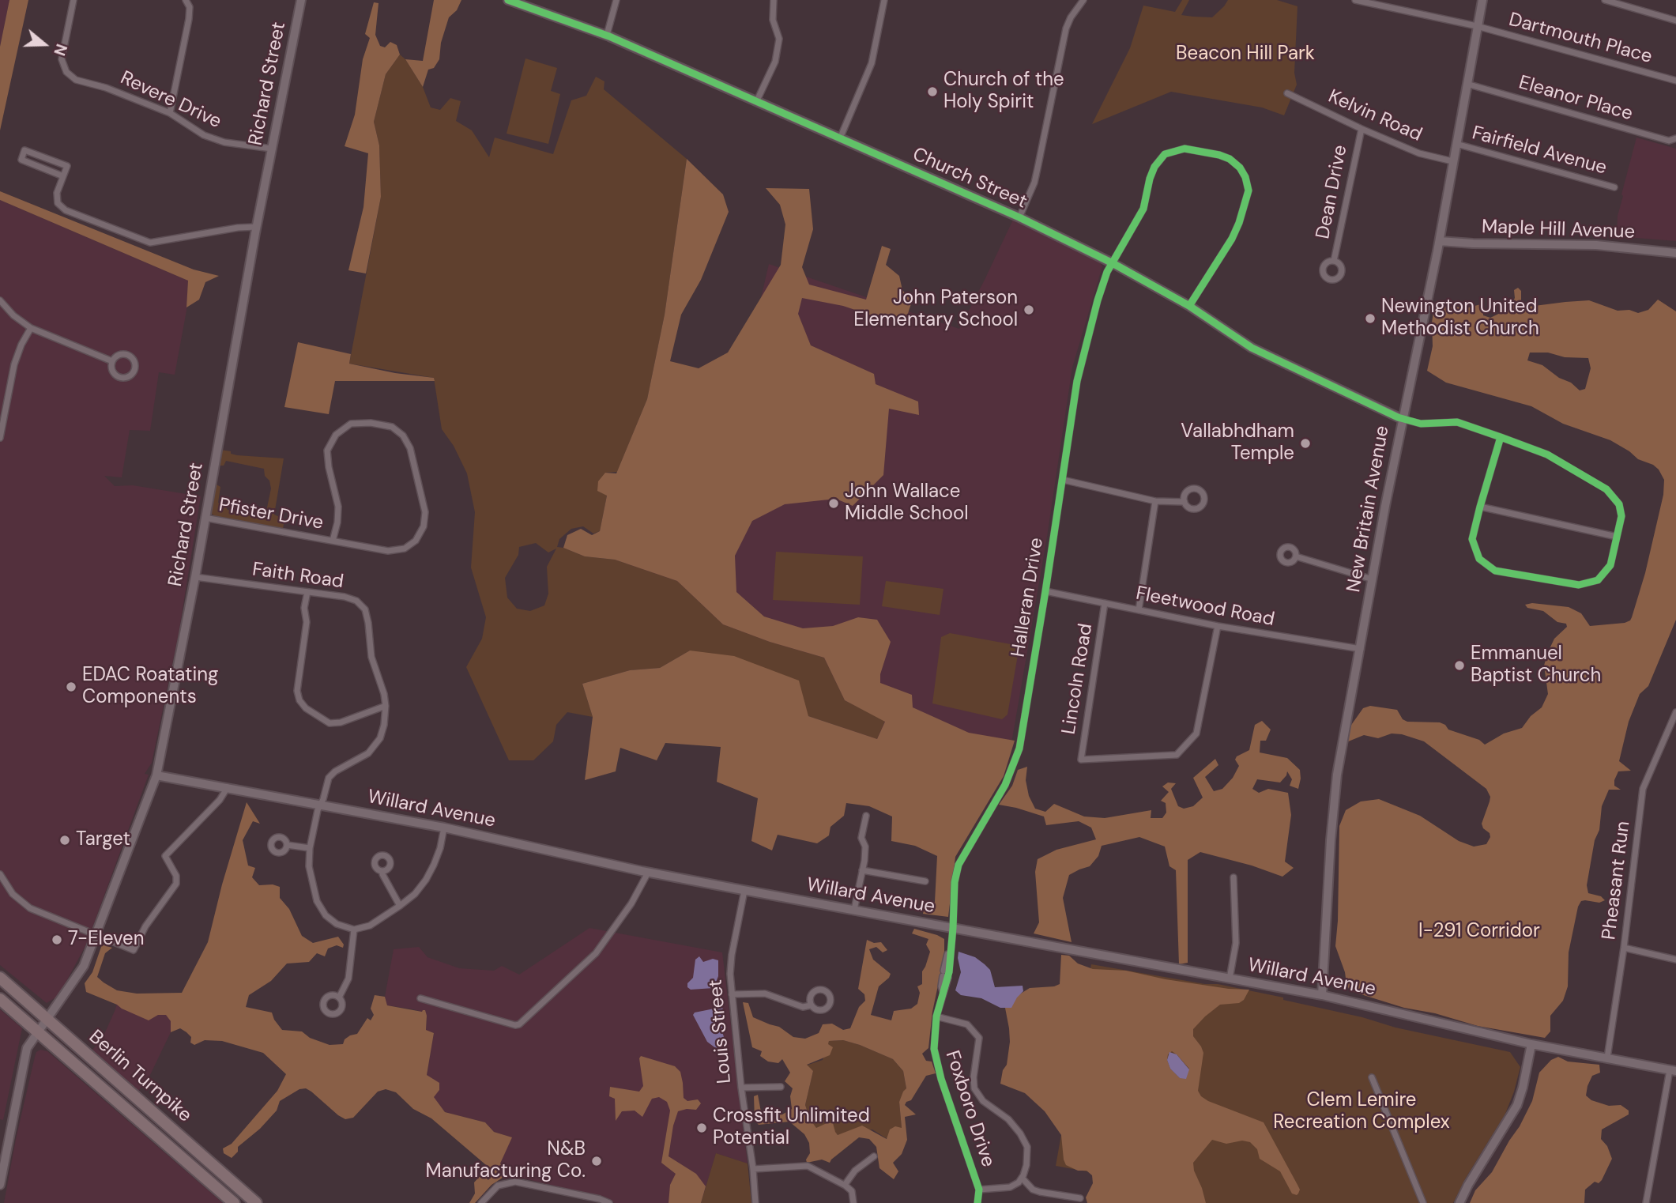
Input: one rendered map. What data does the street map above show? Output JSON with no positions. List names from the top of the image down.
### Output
{
  "streets": {
    "highway": ["Berlin Turnpike"],
    "main road": [
      "Richard Street",
      "Church Street",
      "Maple Hill Avenue",
      "New Britain Avenue",
      "Willard Avenue"
    ],
    "street": [
      "Dartmouth Place",
      "Eleanor Place",
      "Revere Drive",
      "Kelvin Road",
      "Fairfield Avenue",
      "Dean Drive",
      "Pfister Drive",
      "Faith Road",
      "Halleran Drive",
      "Fleetwood Road",
      "Lincoln Road",
      "Pheasant Run",
      "Louis Street",
      "Foxboro Drive"
    ]
  },
  "crossings": [
    ["Dartmouth Place", "New Britain Avenue"],
    ["Richard Street", "Revere Drive"],
    ["Richard Street", "Pfister Drive"],
    ["Richard Street", "Faith Road"],
    ["Richard Street", "Willard Avenue"],
    ["Richard Street", "Berlin Turnpike"],
    ["Eleanor Place", "New Britain Avenue"],
    ["Kelvin Road", "Dean Drive"],
    ["Kelvin Road", "New Britain Avenue"],
    ["Fairfield Avenue", "New Britain Avenue"],
    ["Church Street", "New Britain Avenue"],
    ["Church Street", "Halleran Drive"],
    ["Maple Hill Avenue", "New Britain Avenue"],
    ["New Britain Avenue", "Fleetwood Road"],
    ["New Britain Avenue", "Willard Avenue"],
    ["Faith Road", "Willard Avenue"],
    ["Halleran Drive", "Fleetwood Road"],
    ["Halleran Drive", "Willard Avenue"],
    ["Halleran Drive", "Foxboro Drive"],
    ["Fleetwood Road", "Lincoln Road"],
    ["Willard Avenue", "Pheasant Run"],
    ["Willard Avenue", "Louis Street"],
    ["Willard Avenue", "Foxboro Drive"]
  ],
  "parks": ["Beacon Hill Park", "I-291 Corridor", "Clem Lemire Recreation Complex"],
  "places": [
    "Church of the Holy Spirit",
    "John Paterson Elementary School",
    "Newington United Methodist Church",
    "Vallabhdham Temple",
    "John Wallace Middle School",
    "Emmanuel Baptist Church",
    "EDAC Roatating Components",
    "Target",
    "7-Eleven",
    "Crossfit Unlimited Potential",
    "N&B Manufacturing Co."
  ],
  "north": "right"
}
